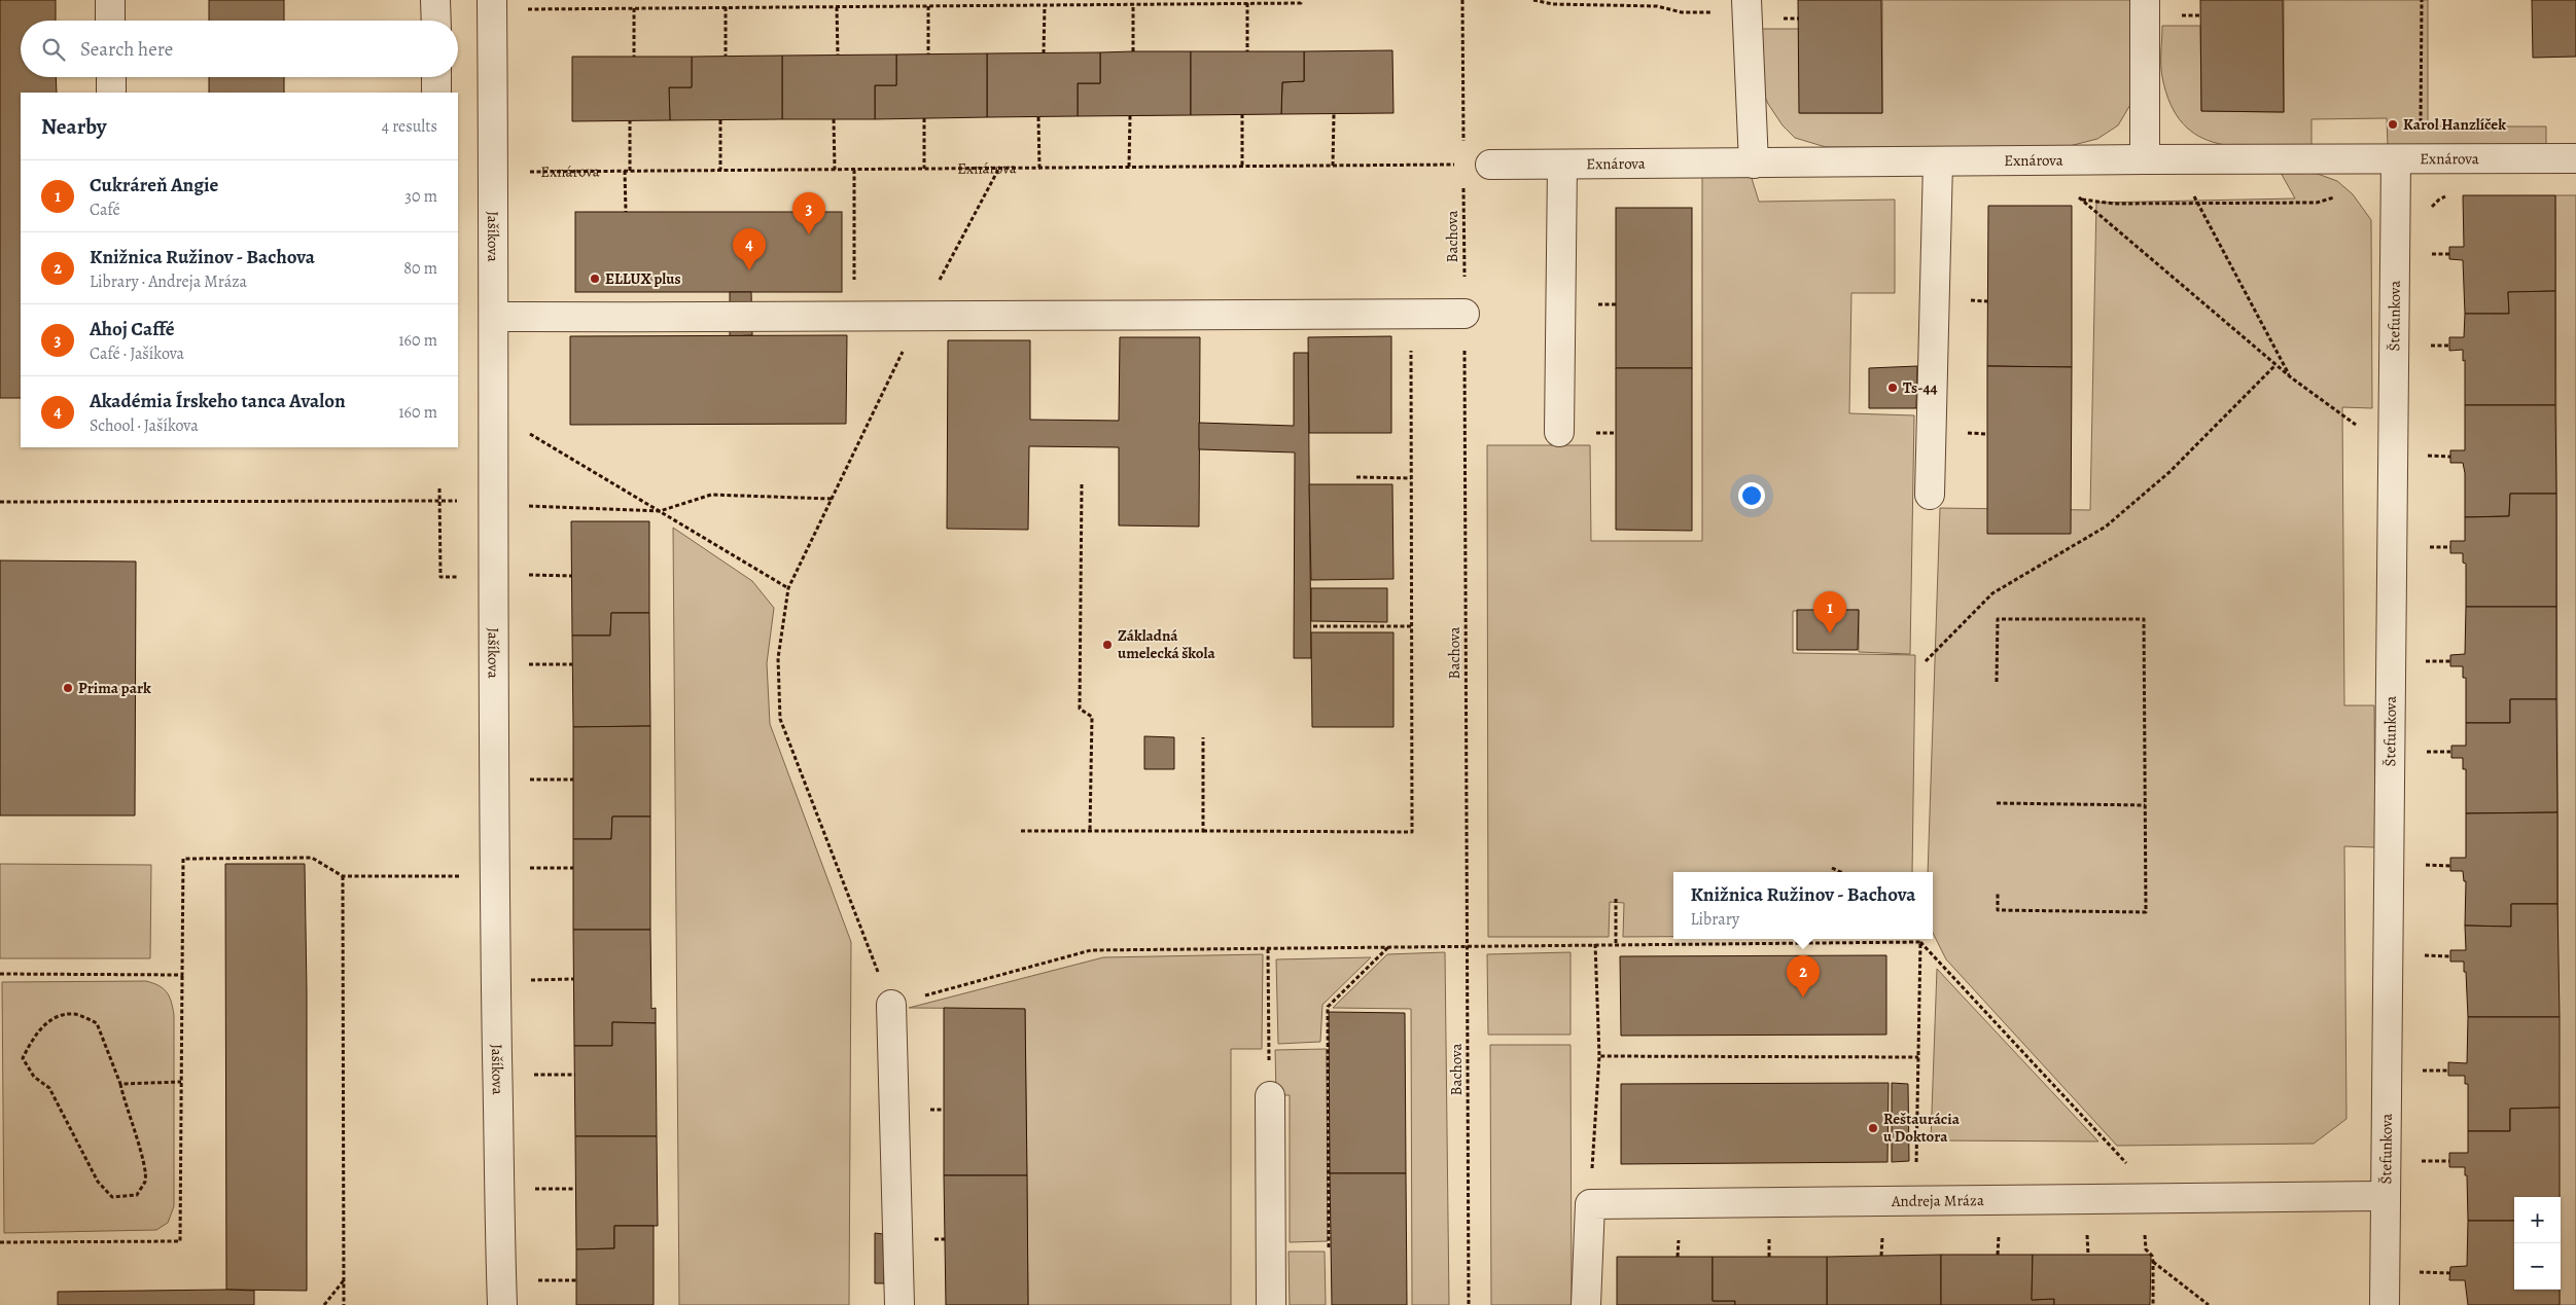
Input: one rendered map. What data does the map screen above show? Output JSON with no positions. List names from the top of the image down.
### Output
{
  "streets": {
    "street": [
      "Exnárova",
      "Jašíkova",
      "Štefunkova",
      "Andreja Mráza"
    ],
    "path": ["Bachova"]
  },
  "crossings": [
    ["Exnárova", "Štefunkova"],
    ["Štefunkova", "Andreja Mráza"]
  ],
  "places": [
    "Karol Hanzlíček",
    "ELLUX plus",
    "Ts-44",
    "Základná umelecká škola",
    "Prima park",
    "Reštaurácia u Doktora"
  ],
  "page": {
    "search": "Search here",
    "heading": ["Nearby", "4 results"],
    "list": [
      {
        "mark": "1",
        "name": "Cukráreň Angie",
        "note": "Café",
        "value": "30 m"
      },
      {
        "mark": "2",
        "name": "Knižnica Ružinov - Bachova",
        "note": "Library · Andreja Mráza",
        "value": "80 m"
      },
      {
        "mark": "3",
        "name": "Ahoj Caffé",
        "note": "Café · Jašíkova",
        "value": "160 m"
      },
      {
        "mark": "4",
        "name": "Akadémia Írskeho tanca Avalon",
        "note": "School · Jašíkova",
        "value": "160 m"
      }
    ],
    "pins": [
      "3",
      "4",
      "1",
      "2"
    ],
    "popup": ["Knižnica Ružinov - Bachova", "Library"],
    "map_buttons": ["+", "−"]
  }
}
